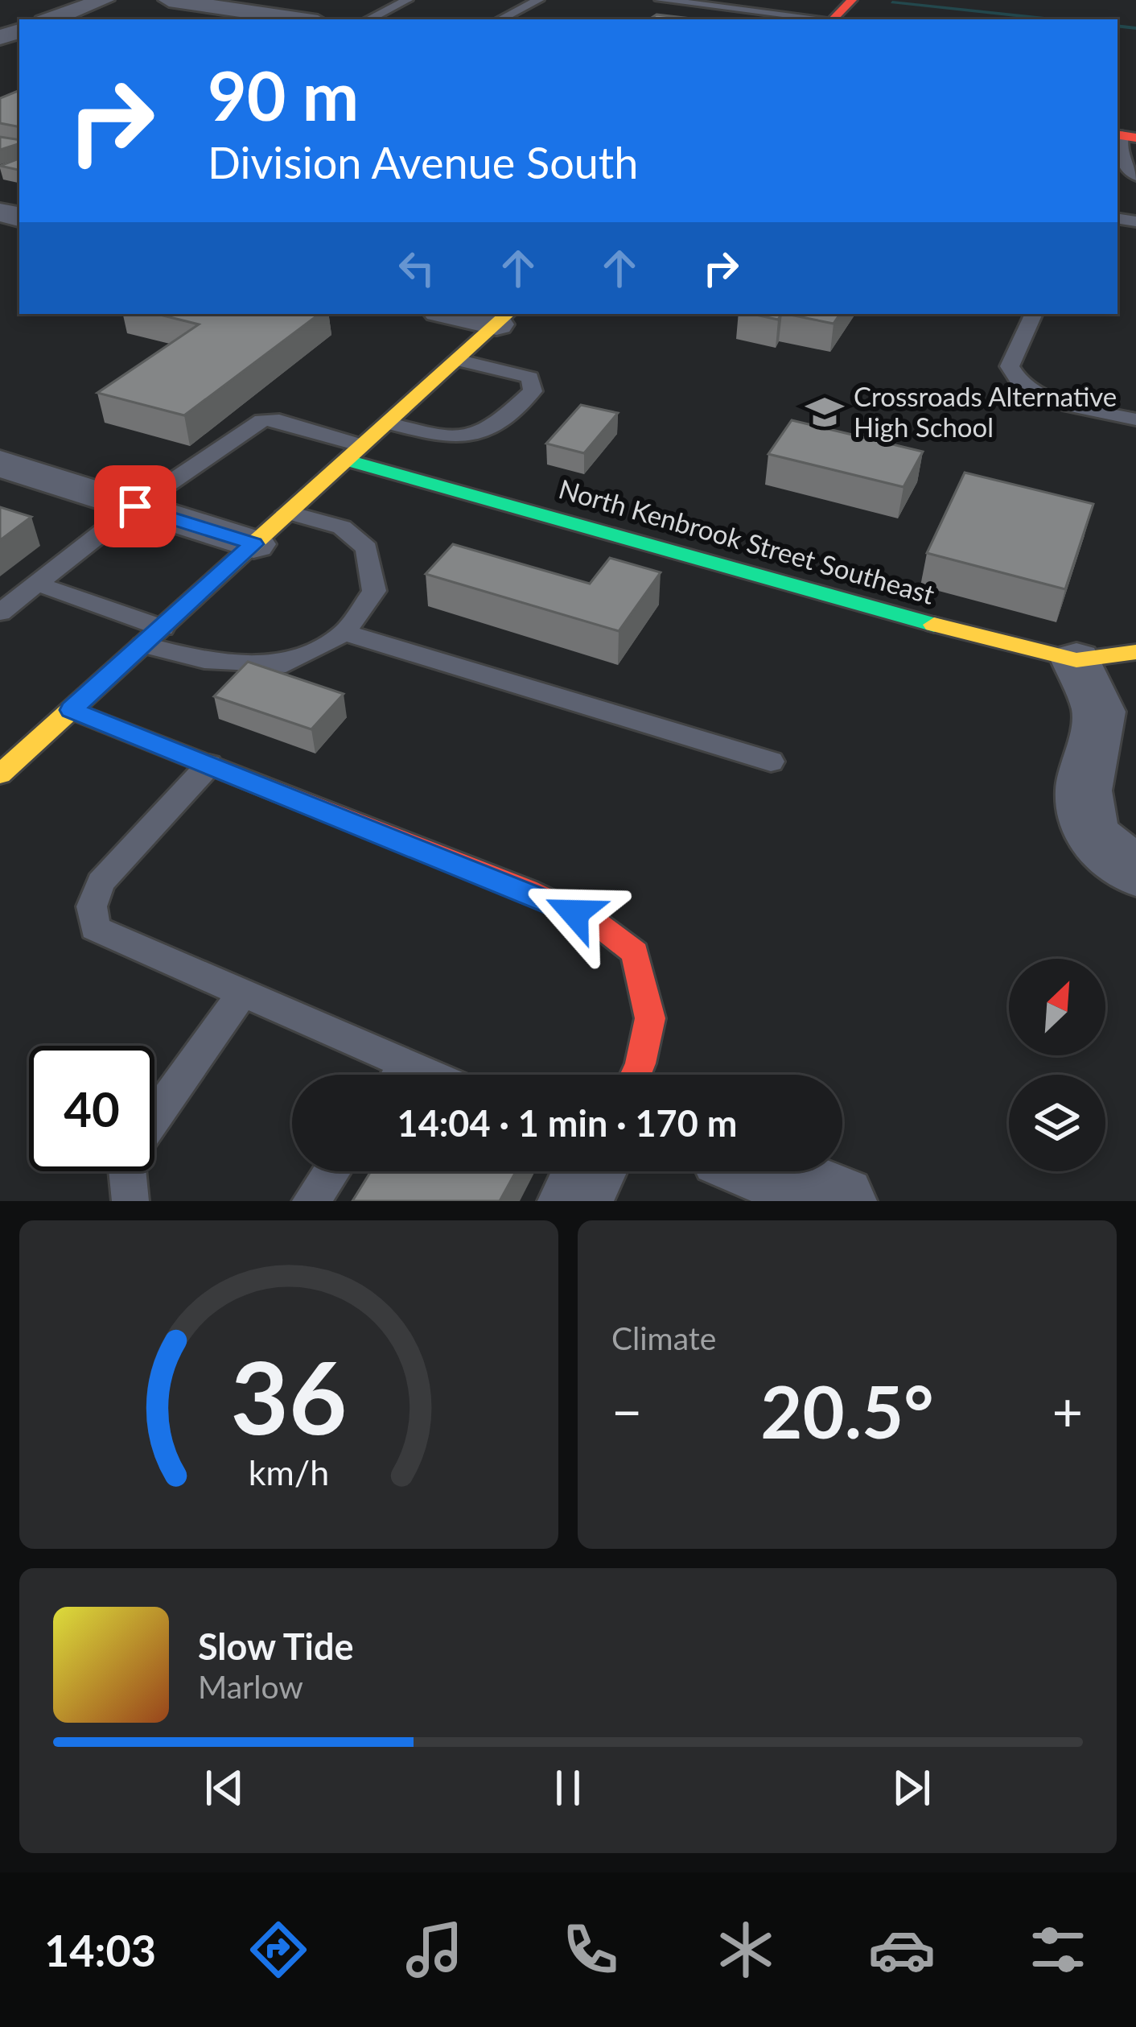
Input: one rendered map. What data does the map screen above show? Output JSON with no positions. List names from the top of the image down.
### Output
{
  "streets": {
    "street": ["North Kenbrook Street Southeast"]
  },
  "places": {
    "school or university": ["Crossroads Alternative High School"]
  },
  "north": "top right",
  "page": {
    "turn": ["90 m", "Division Avenue South"],
    "limit": "40",
    "trip": "14:04 · 1 min · 170 m",
    "tile": "Climate",
    "heat": ["−", "20.5°", "+"],
    "song": ["Slow Tide", "Marlow"],
    "tabs": "14:03",
    "gauge": ["36", "km/h"]
  }
}
